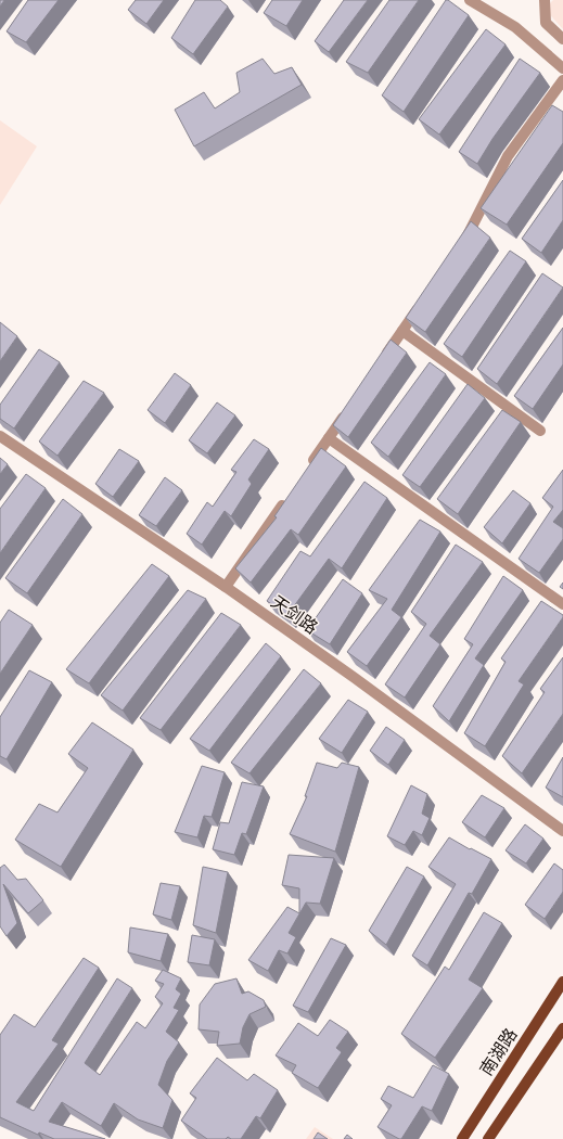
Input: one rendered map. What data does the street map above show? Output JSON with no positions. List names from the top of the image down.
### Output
{
  "streets": {
    "main road": ["南湖路"],
    "street": ["天剑路"]
  }
}
